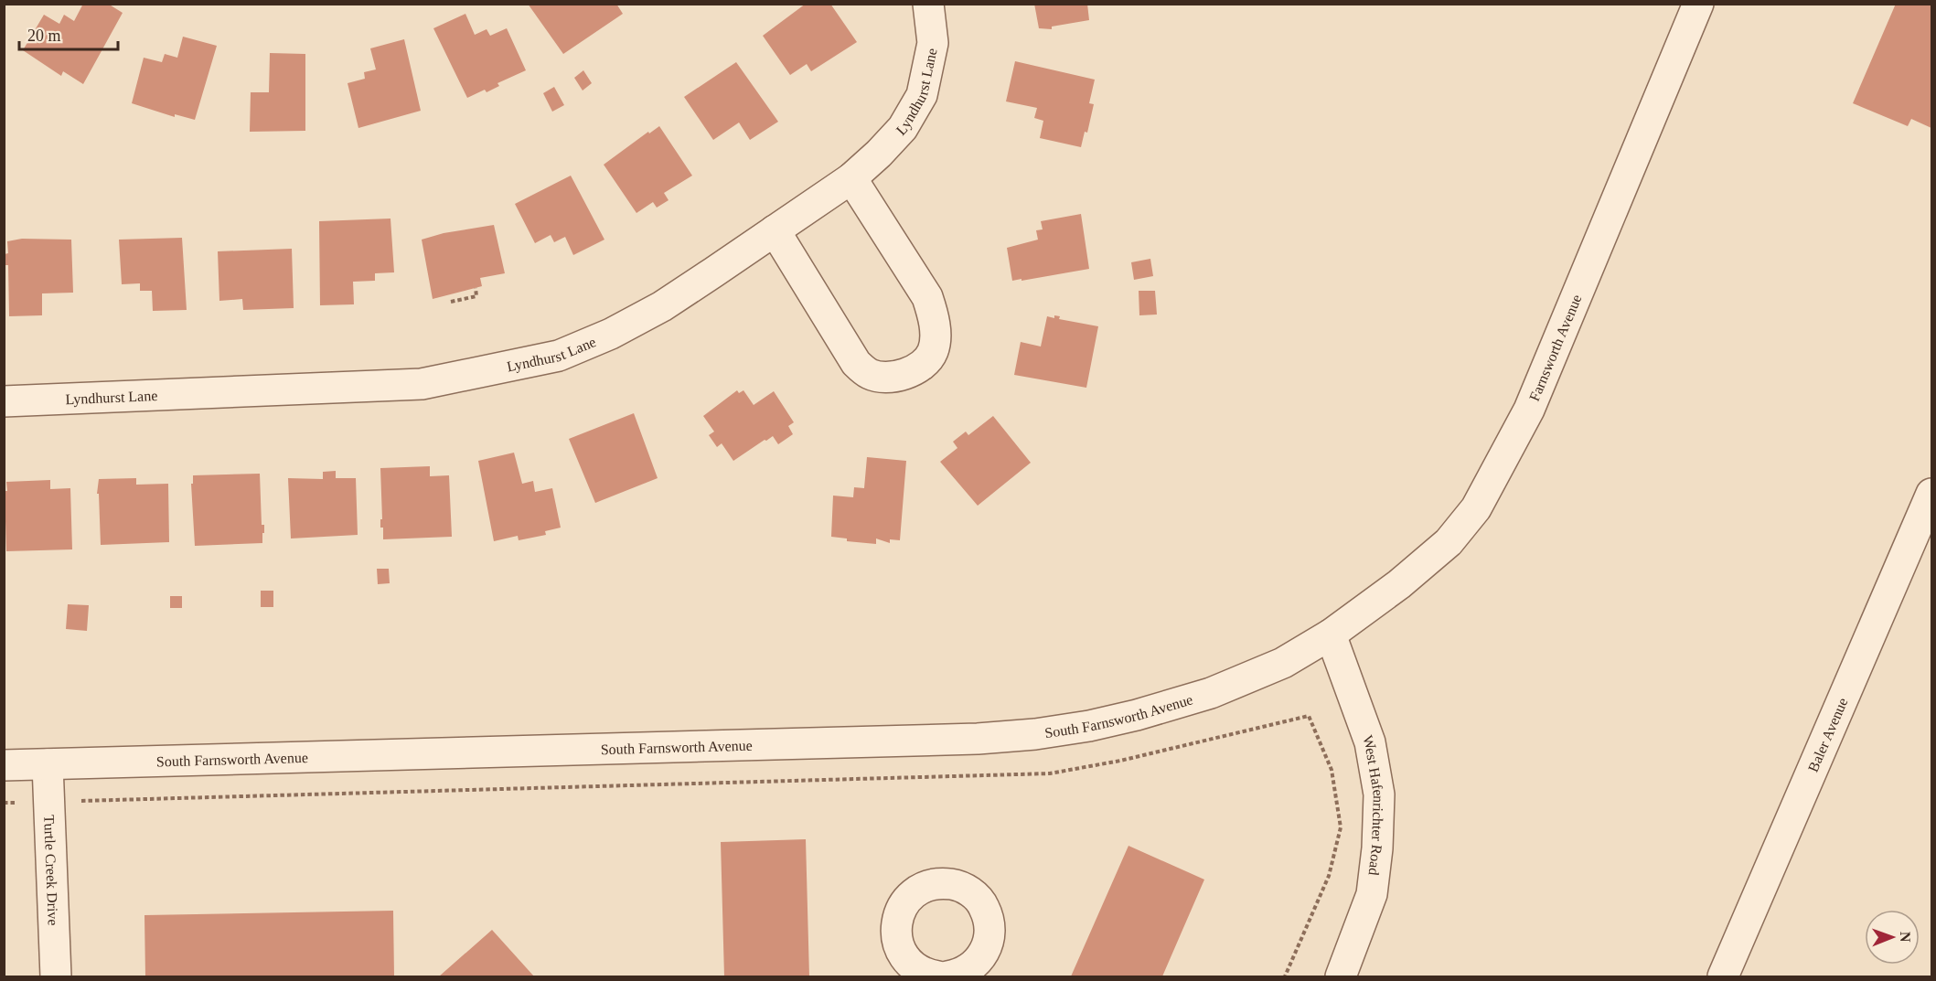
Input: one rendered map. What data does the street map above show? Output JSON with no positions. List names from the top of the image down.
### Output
{
  "streets": {
    "street": [
      "Lyndhurst Lane",
      "Farnsworth Avenue",
      "South Farnsworth Avenue",
      "Baler Avenue",
      "West Hafenrichter Road",
      "Turtle Creek Drive"
    ]
  },
  "crossings": [
    ["Farnsworth Avenue", "South Farnsworth Avenue"],
    ["Farnsworth Avenue", "West Hafenrichter Road"],
    ["South Farnsworth Avenue", "West Hafenrichter Road"],
    ["South Farnsworth Avenue", "Turtle Creek Drive"]
  ],
  "scale_bar": "20 m",
  "north": "right"
}
